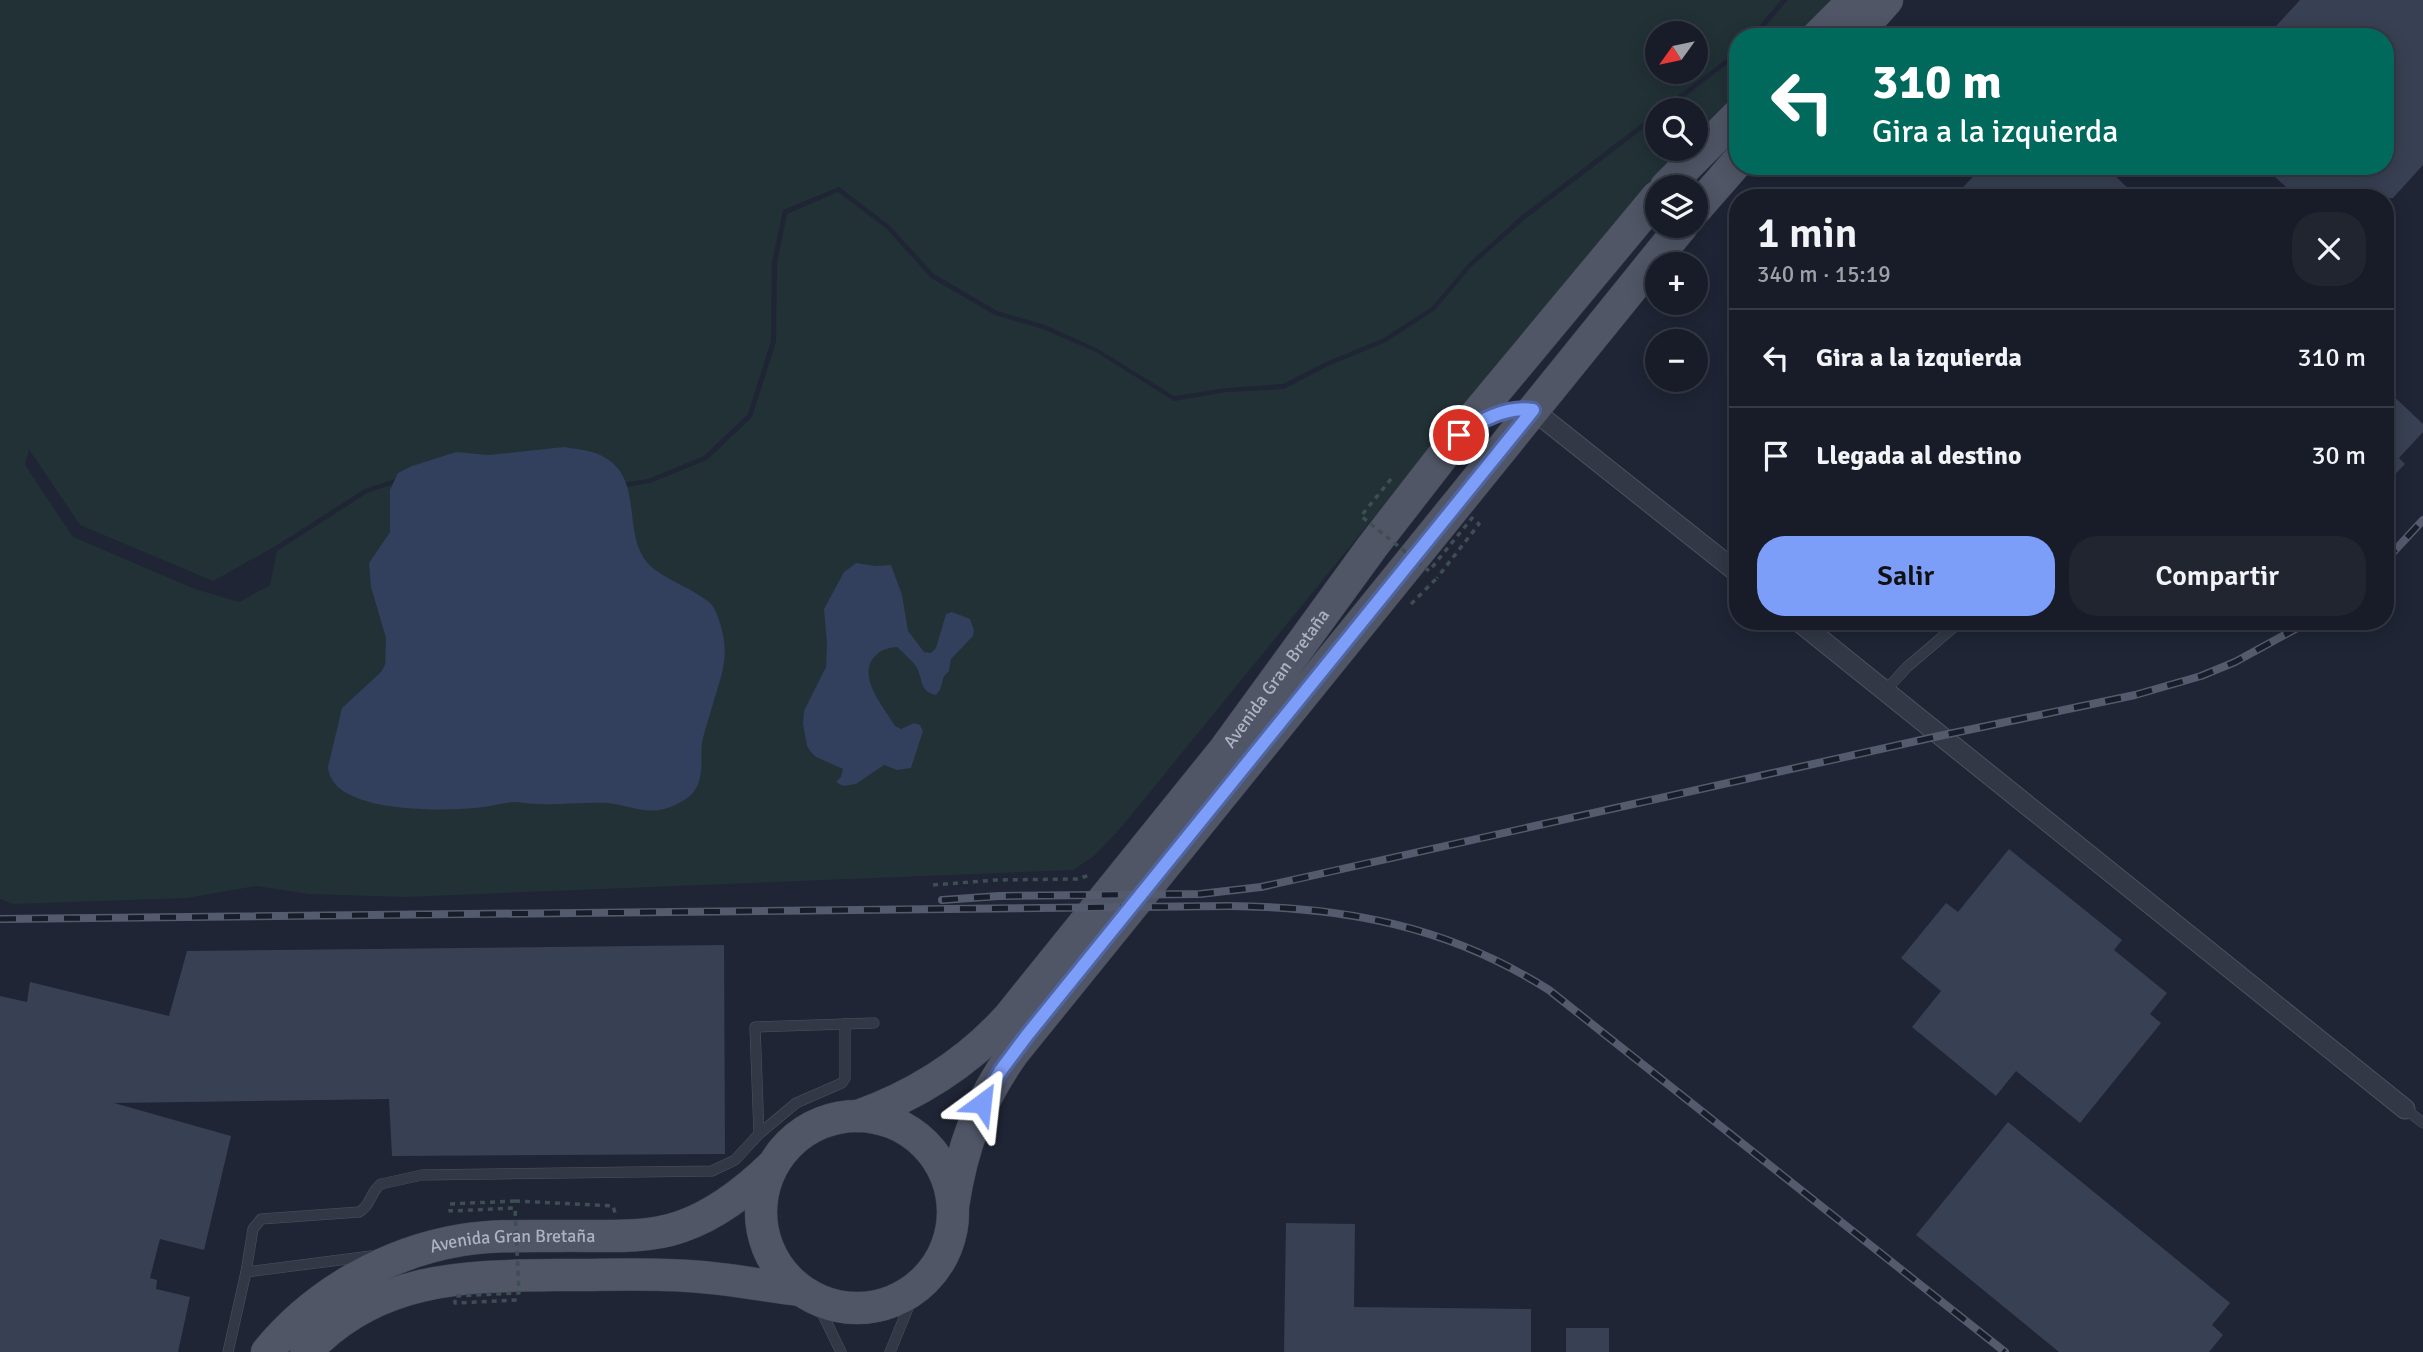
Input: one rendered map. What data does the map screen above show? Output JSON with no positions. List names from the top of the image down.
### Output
{
  "streets": {
    "main road": ["Avenida Gran Bretaña"]
  },
  "north": "bottom left",
  "page": {
    "map_buttons": ["+", "−"],
    "turn": ["310 m", "Gira a la izquierda"],
    "heading": ["1 min", "340 m · 15:19"],
    "list": [
      {
        "name": "Gira a la izquierda",
        "value": "310 m"
      },
      {
        "name": "Llegada al destino",
        "value": "30 m"
      }
    ],
    "buttons": ["Salir", "Compartir"]
  }
}
